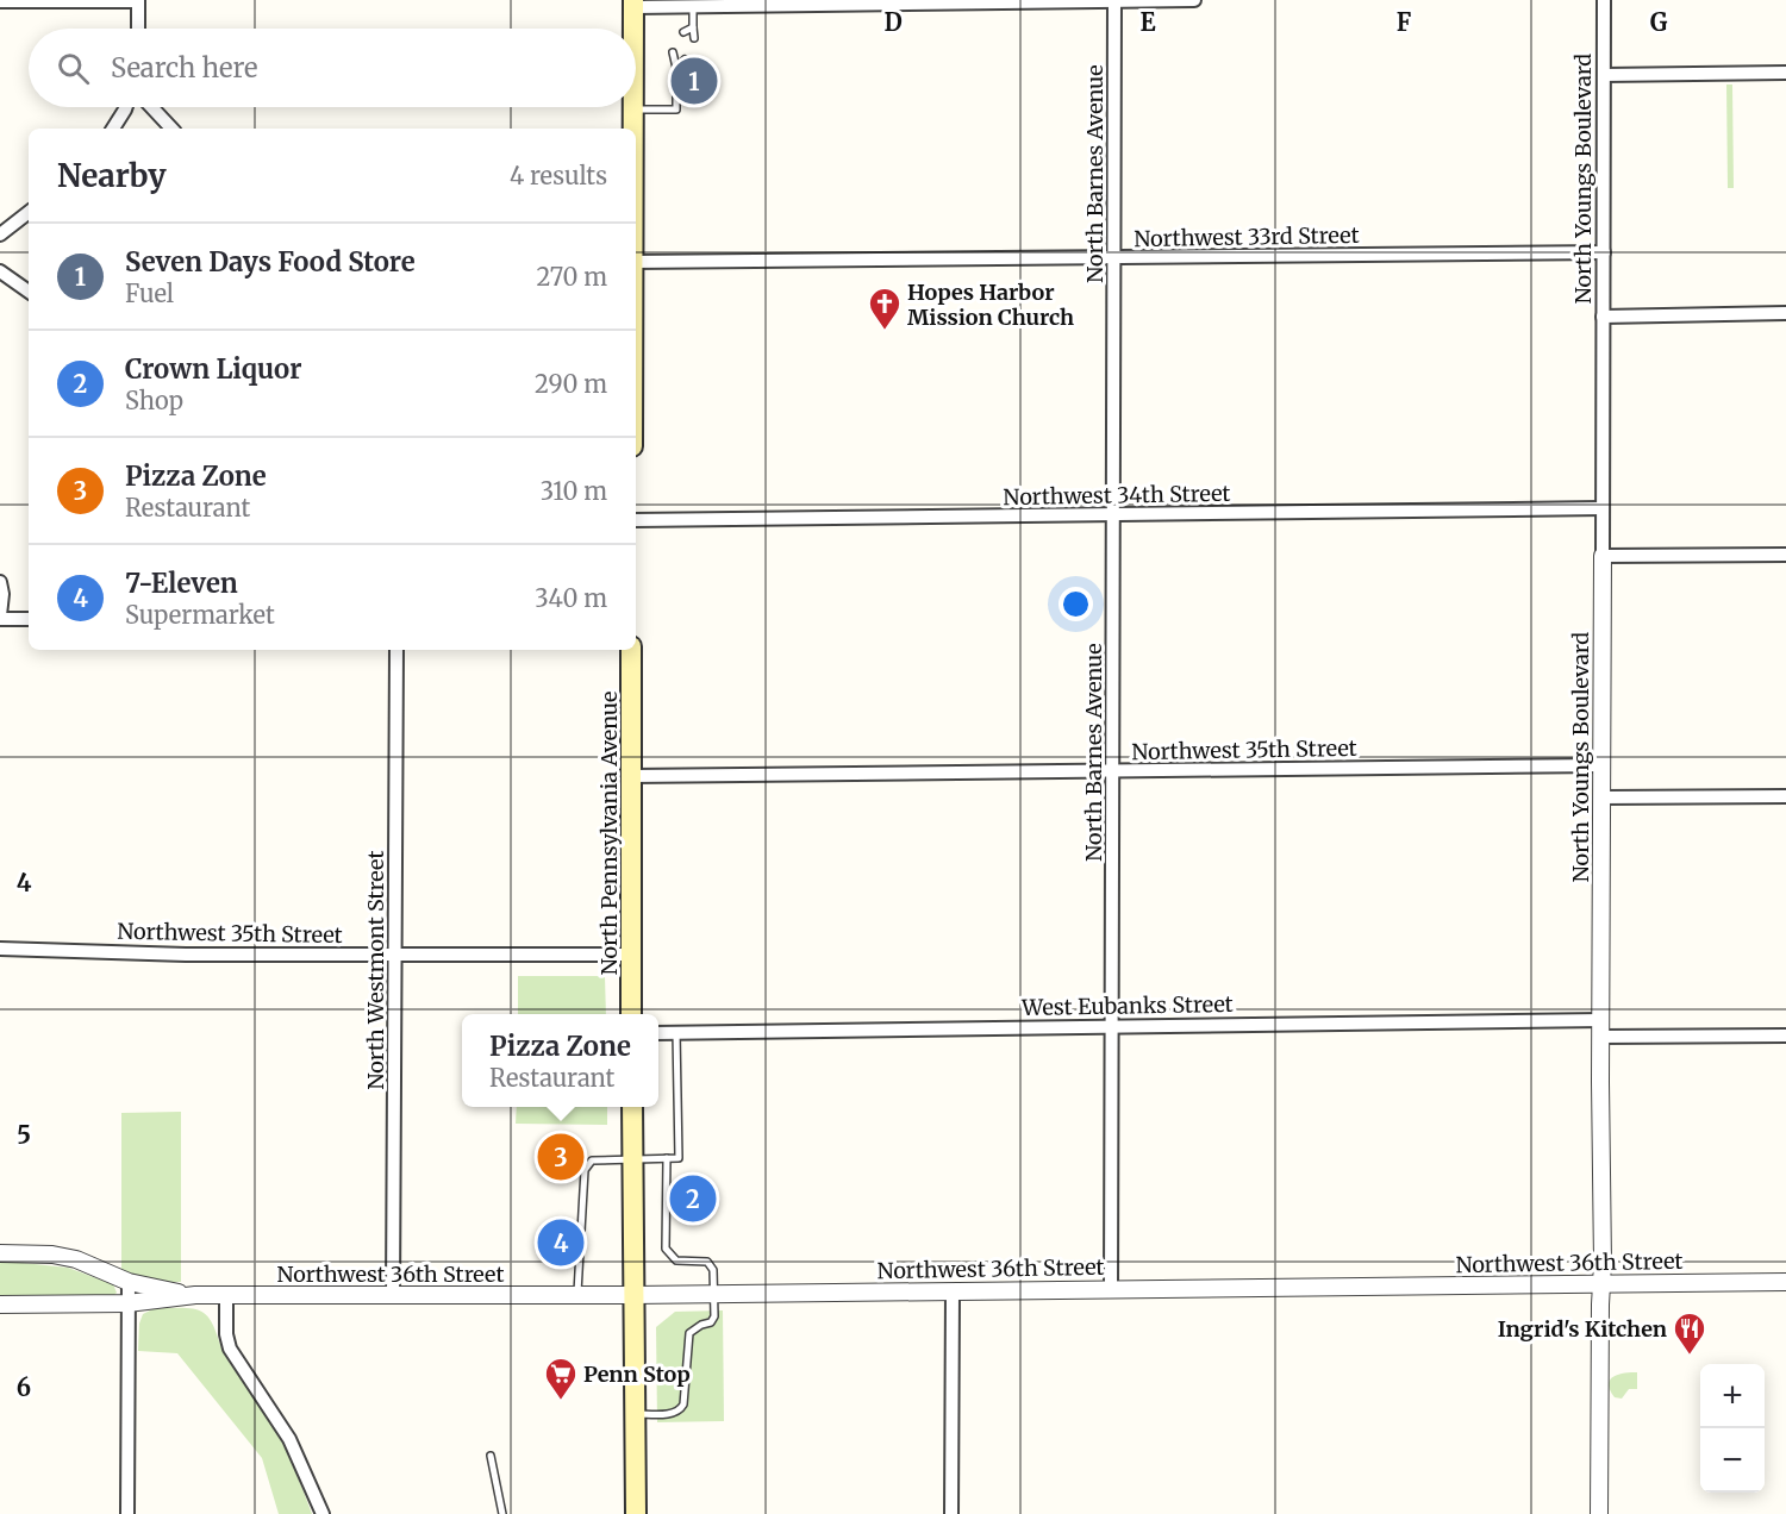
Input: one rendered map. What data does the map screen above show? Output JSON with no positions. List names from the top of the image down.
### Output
{
  "streets": {
    "main road": ["North Pennsylvania Avenue"],
    "street": [
      "North Barnes Avenue",
      "North Youngs Boulevard",
      "Northwest 33rd Street",
      "Northwest 34th Street",
      "Northwest 35th Street",
      "North Westmont Street",
      "West Eubanks Street",
      "Northwest 36th Street"
    ]
  },
  "crossings": [
    ["North Barnes Avenue", "Northwest 33rd Street"],
    ["North Barnes Avenue", "Northwest 34th Street"],
    ["North Barnes Avenue", "Northwest 35th Street"],
    ["North Barnes Avenue", "West Eubanks Street"],
    ["North Barnes Avenue", "Northwest 36th Street"],
    ["North Youngs Boulevard", "Northwest 33rd Street"],
    ["North Youngs Boulevard", "Northwest 34th Street"],
    ["North Youngs Boulevard", "Northwest 35th Street"],
    ["North Youngs Boulevard", "West Eubanks Street"],
    ["North Youngs Boulevard", "Northwest 36th Street"],
    ["Northwest 35th Street", "North Pennsylvania Avenue"],
    ["Northwest 35th Street", "North Westmont Street"],
    ["North Westmont Street", "Northwest 36th Street"]
  ],
  "places": {
    "church": ["Hopes Harbor Mission Church"],
    "restaurant": ["Ingrid's Kitchen"],
    "supermarket": ["Penn Stop"]
  },
  "page": {
    "search": "Search here",
    "pins": [
      "1",
      "3",
      "2",
      "4"
    ],
    "heading": ["Nearby", "4 results"],
    "list": [
      {
        "mark": "1",
        "name": "Seven Days Food Store",
        "note": "Fuel",
        "value": "270 m"
      },
      {
        "mark": "2",
        "name": "Crown Liquor",
        "note": "Shop",
        "value": "290 m"
      },
      {
        "mark": "3",
        "name": "Pizza Zone",
        "note": "Restaurant",
        "value": "310 m"
      },
      {
        "mark": "4",
        "name": "7-Eleven",
        "note": "Supermarket",
        "value": "340 m"
      }
    ],
    "popup": ["Pizza Zone", "Restaurant"],
    "map_buttons": ["+", "−"]
  },
  "grid": {
    "columns": [
      "D",
      "E",
      "F",
      "G"
    ],
    "rows": ["4", "5", "6"]
  }
}
